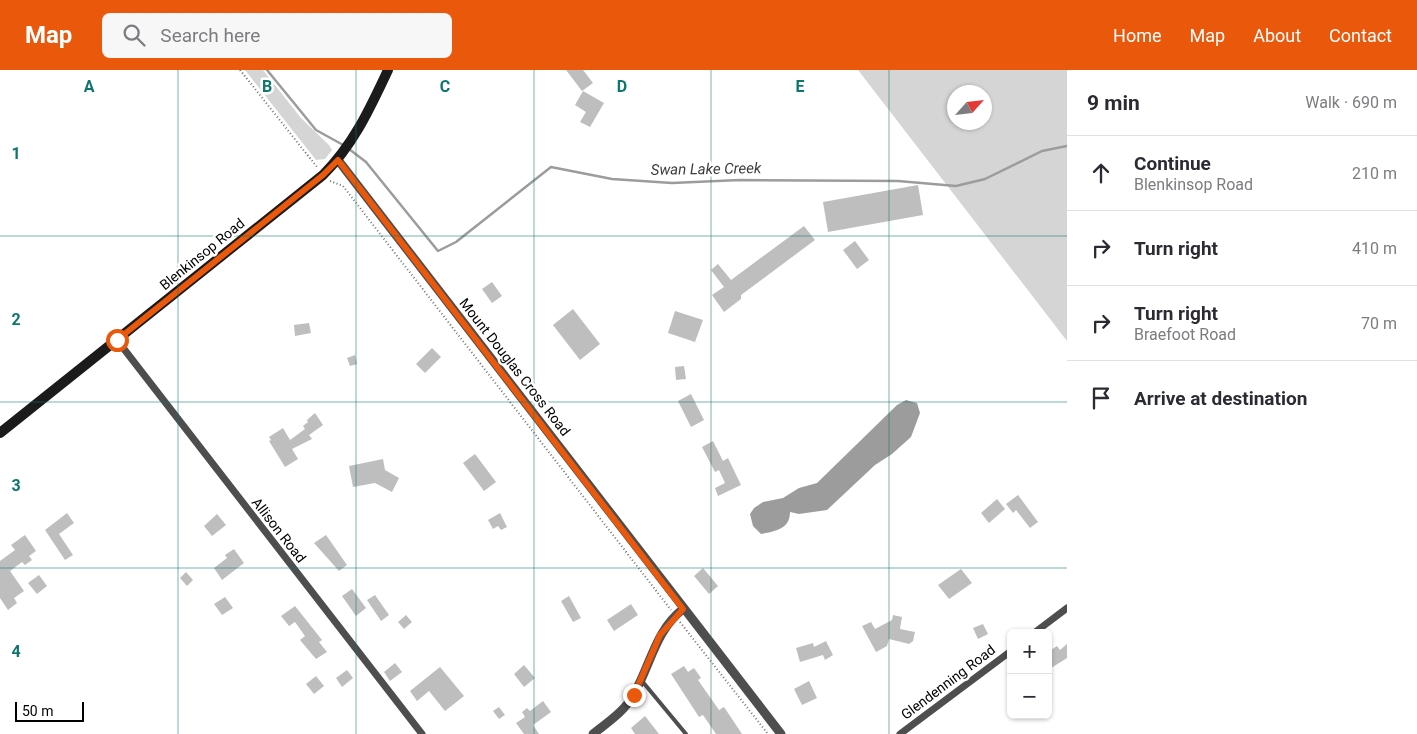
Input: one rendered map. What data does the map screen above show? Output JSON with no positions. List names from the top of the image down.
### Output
{
  "streets": {
    "main road": ["Blenkinsop Road"],
    "street": ["Mount Douglas Cross Road", "Allison Road", "Glendenning Road"]
  },
  "crossings": [
    ["Blenkinsop Road", "Mount Douglas Cross Road"],
    ["Blenkinsop Road", "Allison Road"]
  ],
  "water": ["Swan Lake Creek"],
  "scale_bar": "50 m",
  "north": "top right",
  "page": {
    "header": "Map",
    "search": "Search here",
    "nav": [
      "Home",
      "Map",
      "About",
      "Contact"
    ],
    "heading": ["9 min", "Walk · 690 m"],
    "list": [
      ["Continue", "Blenkinsop Road", "210 m"],
      ["Turn right", "410 m"],
      ["Turn right", "Braefoot Road", "70 m"],
      "Arrive at destination"
    ],
    "map_buttons": ["+", "−"],
    "scale": "50 m"
  },
  "grid": {
    "columns": [
      "A",
      "B",
      "C",
      "D",
      "E"
    ],
    "rows": [
      "1",
      "2",
      "3",
      "4"
    ]
  }
}
